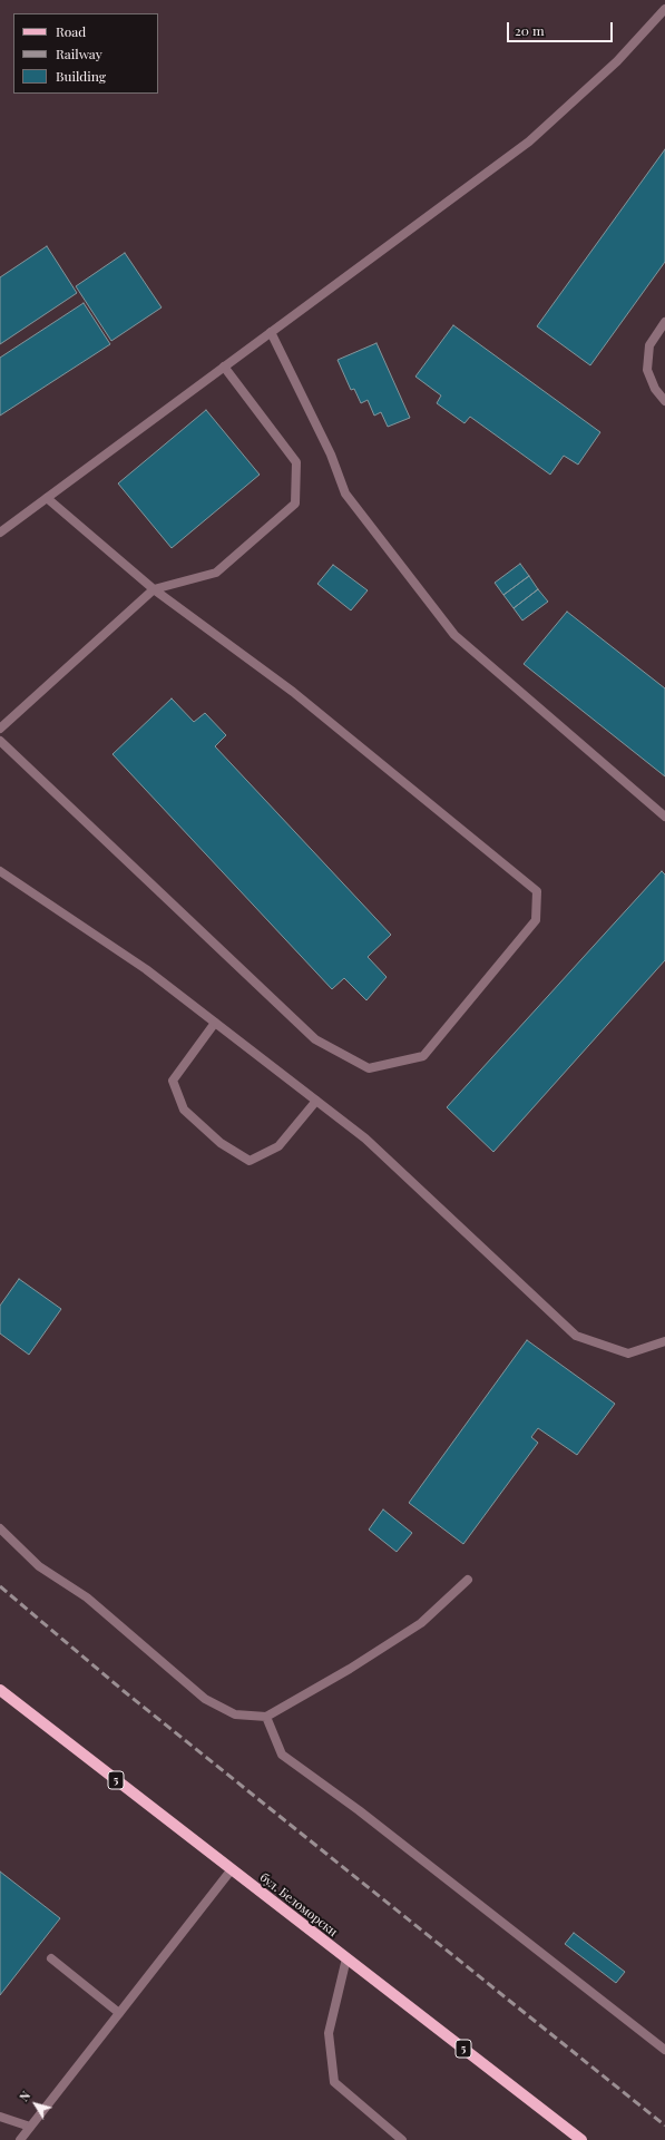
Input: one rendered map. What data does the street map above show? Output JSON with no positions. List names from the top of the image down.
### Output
{
  "streets": {
    "main road": ["5", "бул. Беломорски"]
  },
  "legend": ["Road", "Railway", "Building"],
  "scale_bar": "20 m",
  "north": "top left"
}
